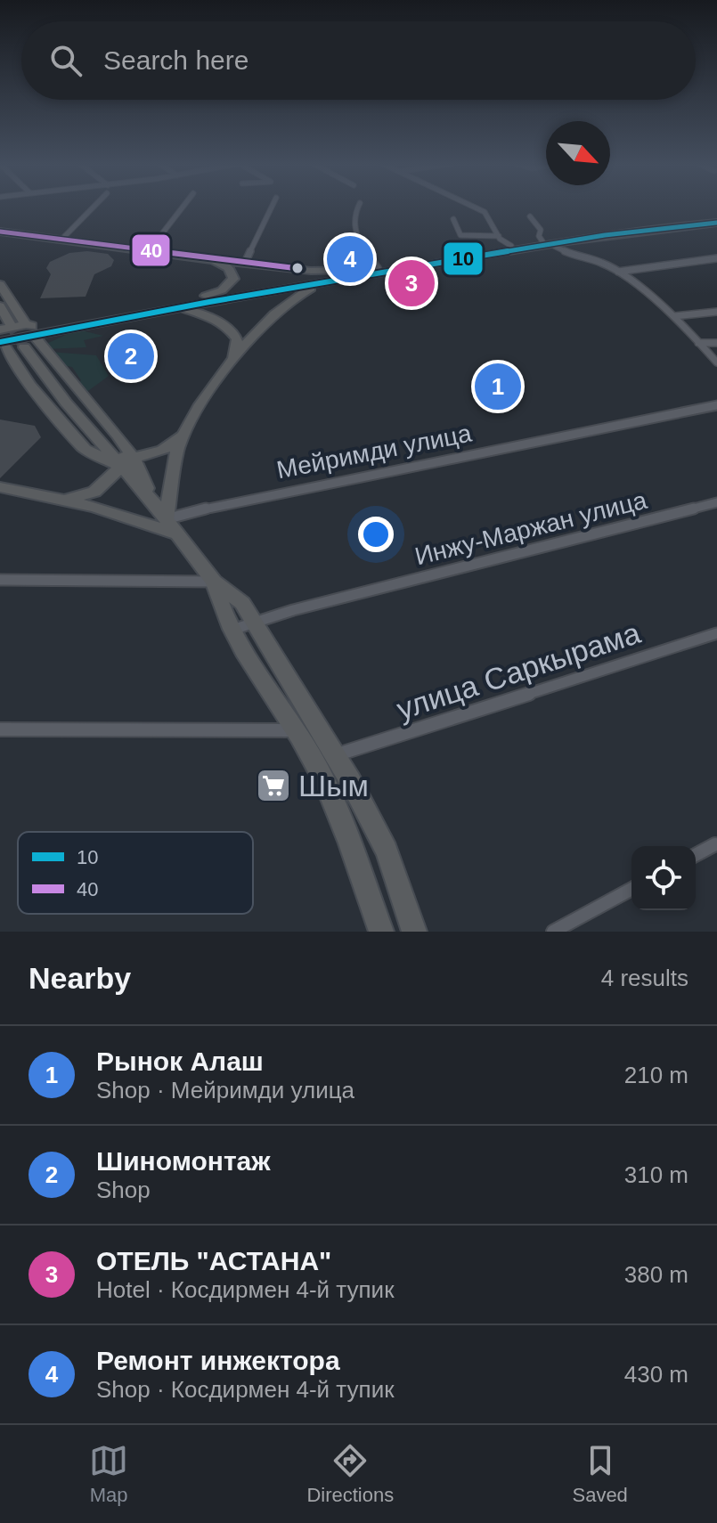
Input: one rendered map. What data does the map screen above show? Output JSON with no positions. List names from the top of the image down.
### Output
{
  "streets": {
    "street": ["Мейримди улица", "Инжу-Маржан улица", "улица Саркырама"]
  },
  "places": {
    "supermarket": ["Шым"]
  },
  "lines": ["transit line 10", "transit line 40"],
  "legend": ["10", "40"],
  "north": "bottom right",
  "page": {
    "search": "Search here",
    "pins": [
      "4",
      "3",
      "2",
      "1"
    ],
    "heading": ["Nearby", "4 results"],
    "list": [
      {
        "mark": "1",
        "name": "Рынок Алаш",
        "note": "Shop · Мейримди улица",
        "value": "210 m"
      },
      {
        "mark": "2",
        "name": "Шиномонтаж",
        "note": "Shop",
        "value": "310 m"
      },
      {
        "mark": "3",
        "name": "ОТЕЛЬ \"АСТАНА\"",
        "note": "Hotel · Косдирмен 4-й тупик",
        "value": "380 m"
      },
      {
        "mark": "4",
        "name": "Ремонт инжектора",
        "note": "Shop · Косдирмен 4-й тупик",
        "value": "430 m"
      }
    ],
    "nav": ["Map", "Directions", "Saved"]
  }
}
